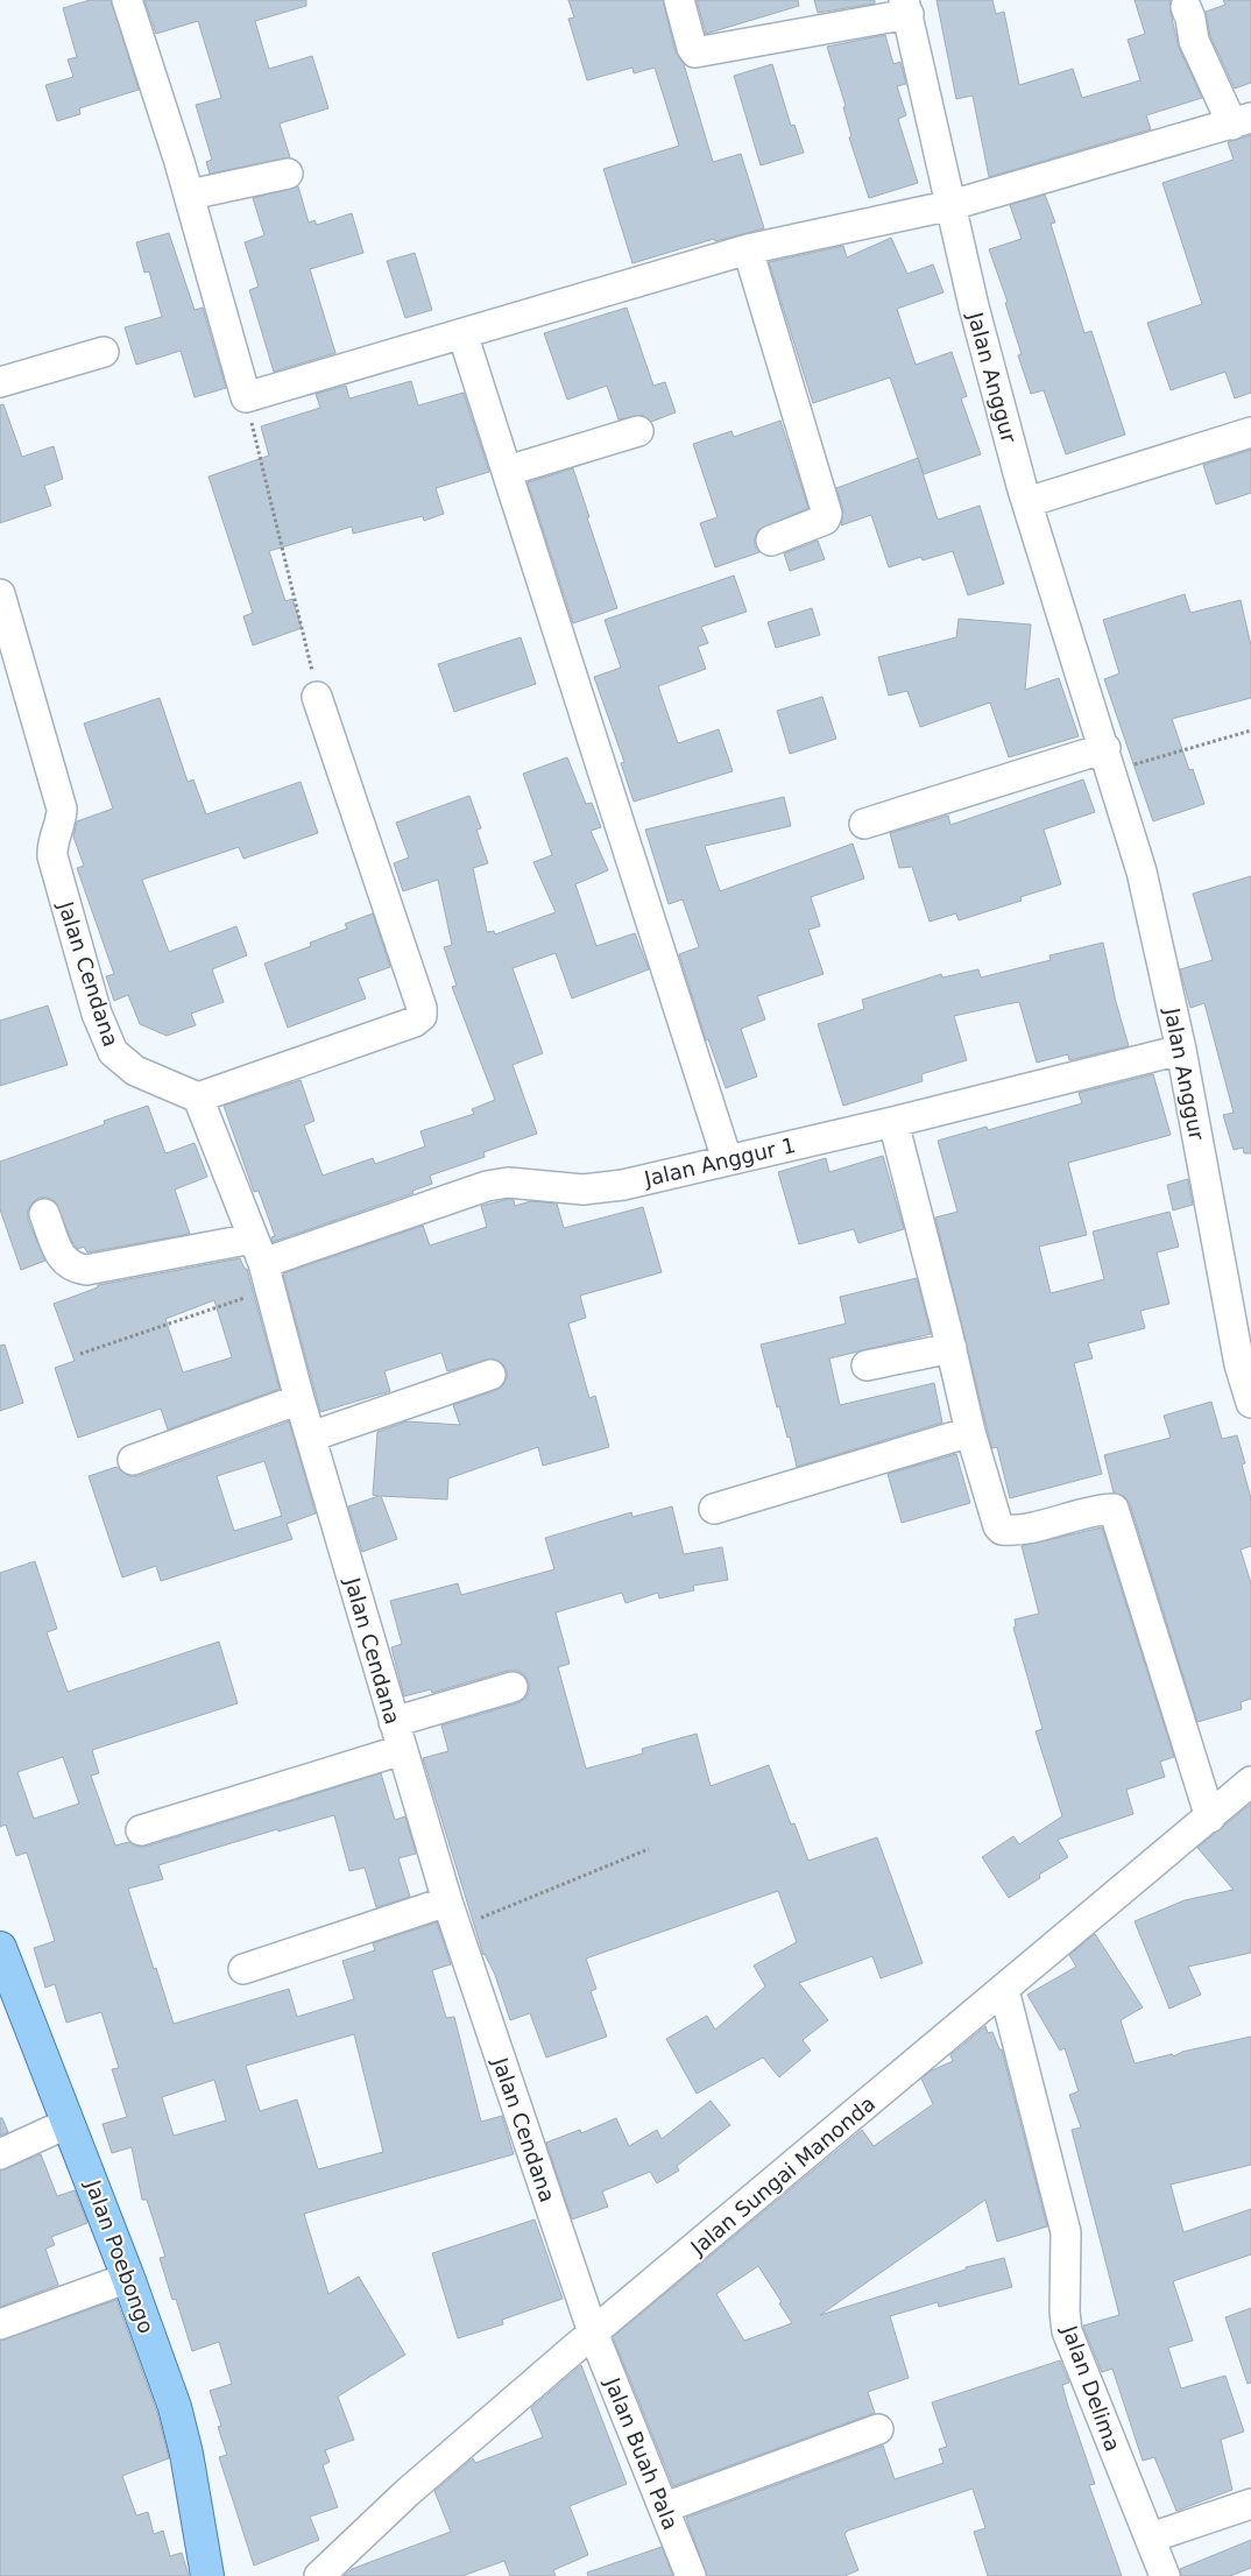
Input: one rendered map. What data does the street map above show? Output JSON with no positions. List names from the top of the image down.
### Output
{
  "streets": {
    "main road": ["Jalan Poebongo"],
    "street": [
      "Jalan Anggur",
      "Jalan Cendana",
      "Jalan Anggur 1",
      "Jalan Sungai Manonda",
      "Jalan Delima",
      "Jalan Buah Pala"
    ]
  },
  "crossings": [
    ["Jalan Anggur", "Jalan Anggur 1"],
    ["Jalan Cendana", "Jalan Anggur 1"],
    ["Jalan Cendana", "Jalan Sungai Manonda"],
    ["Jalan Cendana", "Jalan Buah Pala"],
    ["Jalan Sungai Manonda", "Jalan Delima"],
    ["Jalan Sungai Manonda", "Jalan Buah Pala"]
  ]
}
